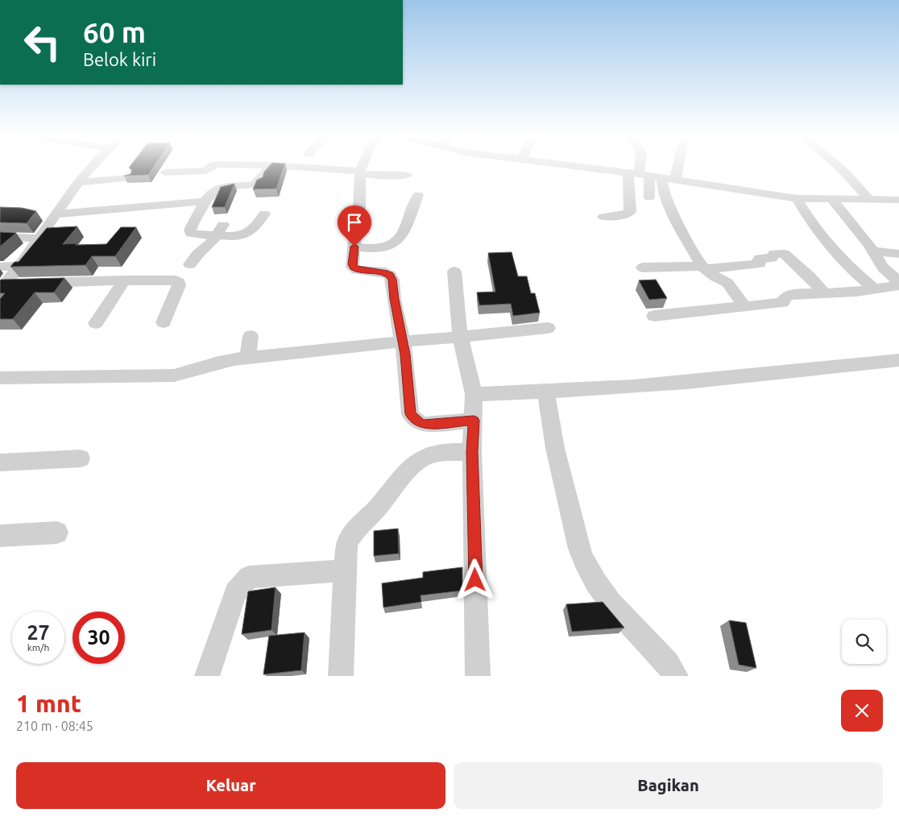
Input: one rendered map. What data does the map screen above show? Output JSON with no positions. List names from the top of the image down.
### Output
{
  "page": {
    "turn": ["60 m", "Belok kiri"],
    "speed": "27 km/h",
    "limit": "30",
    "heading": ["1 mnt", "210 m · 08:45"],
    "buttons": ["Keluar", "Bagikan"]
  }
}
